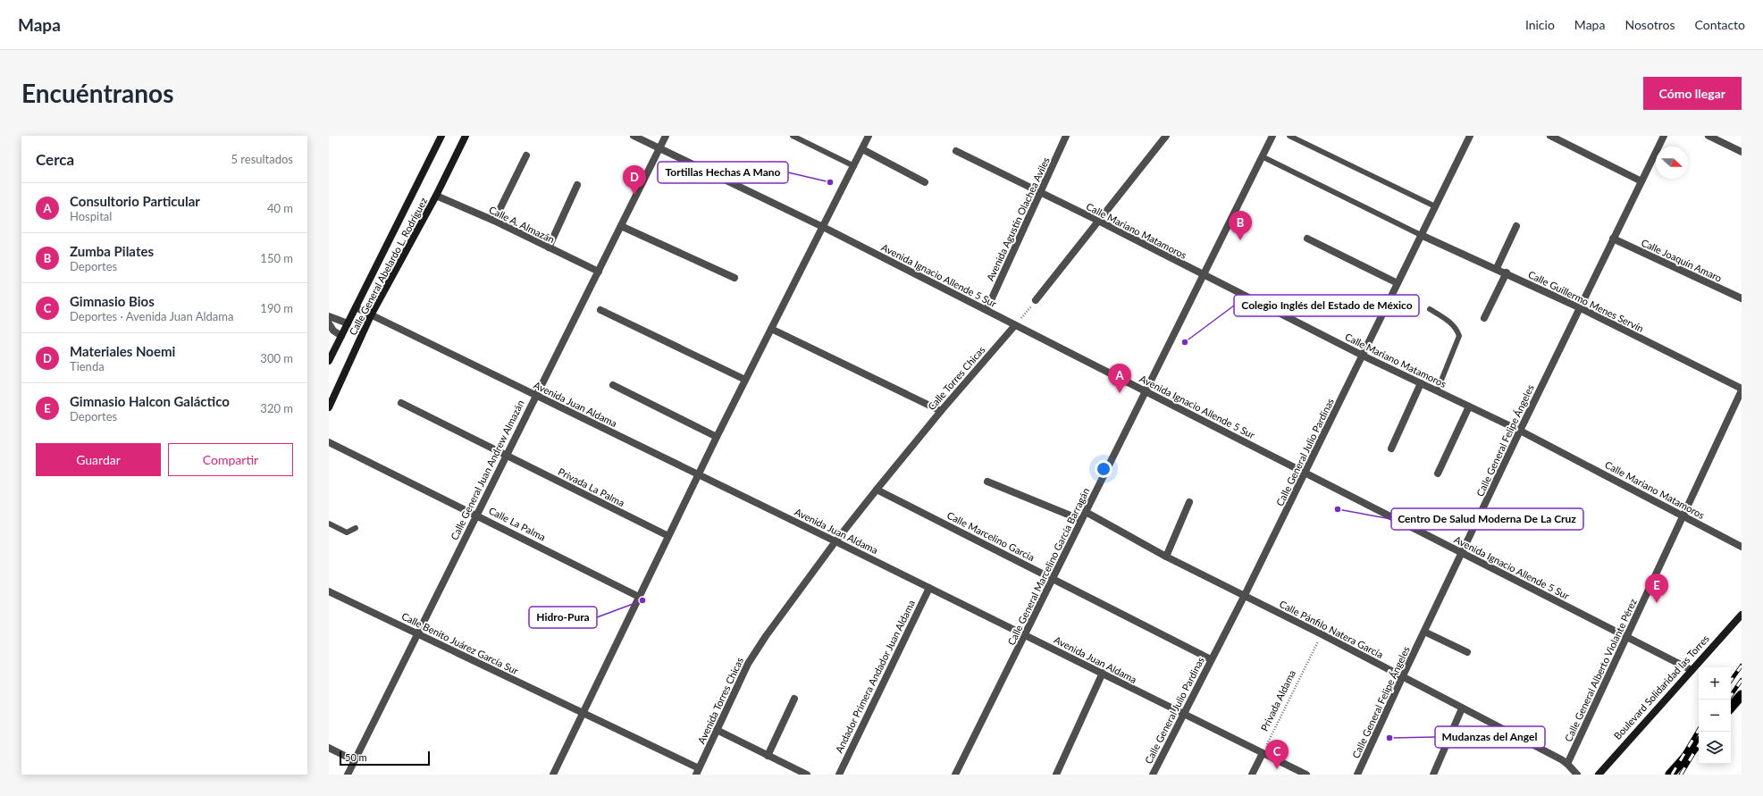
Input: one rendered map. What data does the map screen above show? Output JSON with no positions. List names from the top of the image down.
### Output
{
  "streets": {
    "main road": ["Calle General Abelardo L. Rodríguez", "Boulevard Solidaridad las Torres"],
    "street": [
      "Avenida Agustin Olachea Aviles",
      "Calle A. Almazán",
      "Calle Mariano Matamoros",
      "Calle Joaquín Amaro",
      "Avenida Ignacio Allende 5 Sur",
      "Calle Guillermo Menes Servín",
      "Calle Torres Chicas",
      "Avenida Juan Aldama",
      "Calle General Felipe Ángeles",
      "Calle General Julio Pardinas",
      "Calle General Juan Andrew Almazán",
      "Privada La Palma",
      "Calle La Palma",
      "Calle Marcelino Garcia",
      "Calle General Marcelino García Barragán",
      "Calle Pánfilo Natera García",
      "Calle Benito Juárez García Sur",
      "Calle General Alberto Violante Pérez",
      "Andador Primera Andador Juan Aldama",
      "Avenida Torres Chicas"
    ],
    "path": ["Privada Aldama"]
  },
  "crossings": [
    ["Avenida Agustin Olachea Aviles", "Calle Mariano Matamoros"],
    ["Avenida Agustin Olachea Aviles", "Avenida Ignacio Allende 5 Sur"],
    ["Calle A. Almazán", "Calle General Abelardo L. Rodríguez"],
    ["Calle A. Almazán", "Calle General Juan Andrew Almazán"],
    ["Calle Mariano Matamoros", "Calle General Felipe Ángeles"],
    ["Calle Mariano Matamoros", "Calle General Julio Pardinas"],
    ["Calle Mariano Matamoros", "Calle General Marcelino García Barragán"],
    ["Calle Mariano Matamoros", "Calle General Alberto Violante Pérez"],
    ["Calle Joaquín Amaro", "Calle General Felipe Ángeles"],
    ["Calle General Abelardo L. Rodríguez", "Avenida Juan Aldama"],
    ["Avenida Ignacio Allende 5 Sur", "Calle Torres Chicas"],
    ["Avenida Ignacio Allende 5 Sur", "Calle General Felipe Ángeles"],
    ["Avenida Ignacio Allende 5 Sur", "Calle General Julio Pardinas"],
    ["Avenida Ignacio Allende 5 Sur", "Calle General Juan Andrew Almazán"],
    ["Avenida Ignacio Allende 5 Sur", "Calle General Marcelino García Barragán"],
    ["Avenida Ignacio Allende 5 Sur", "Calle General Alberto Violante Pérez"],
    ["Avenida Ignacio Allende 5 Sur", "Boulevard Solidaridad las Torres"],
    ["Calle Guillermo Menes Servín", "Calle General Felipe Ángeles"],
    ["Calle Guillermo Menes Servín", "Calle General Julio Pardinas"],
    ["Calle Guillermo Menes Servín", "Calle General Alberto Violante Pérez"],
    ["Calle Torres Chicas", "Avenida Juan Aldama"],
    ["Calle Torres Chicas", "Calle Marcelino Garcia"],
    ["Calle Torres Chicas", "Avenida Torres Chicas"],
    ["Avenida Juan Aldama", "Calle General Julio Pardinas"],
    ["Avenida Juan Aldama", "Calle General Juan Andrew Almazán"],
    ["Avenida Juan Aldama", "Calle General Marcelino García Barragán"],
    ["Avenida Juan Aldama", "Andador Primera Andador Juan Aldama"],
    ["Avenida Juan Aldama", "Privada Aldama"],
    ["Calle General Felipe Ángeles", "Calle Pánfilo Natera García"],
    ["Calle General Julio Pardinas", "Calle Marcelino Garcia"],
    ["Calle General Julio Pardinas", "Calle Pánfilo Natera García"],
    ["Calle General Juan Andrew Almazán", "Privada La Palma"],
    ["Calle General Juan Andrew Almazán", "Calle La Palma"],
    ["Calle General Juan Andrew Almazán", "Calle Benito Juárez García Sur"],
    ["Calle Marcelino Garcia", "Calle General Marcelino García Barragán"],
    ["Calle General Marcelino García Barragán", "Calle Pánfilo Natera García"],
    ["Calle Pánfilo Natera García", "Calle General Alberto Violante Pérez"],
    ["Calle Pánfilo Natera García", "Privada Aldama"],
    ["Calle Benito Juárez García Sur", "Avenida Torres Chicas"]
  ],
  "places": [
    "Tortillas Hechas A Mano",
    "Colegio Inglés del Estado de México",
    "Centro De Salud Moderna De La Cruz",
    "Hidro-Pura",
    "Mudanzas del Angel"
  ],
  "scale_bar": "50 m",
  "north": "right",
  "page": {
    "header": "Mapa",
    "nav": [
      "Inicio",
      "Mapa",
      "Nosotros",
      "Contacto"
    ],
    "buttons": [
      "Cómo llegar",
      ["Guardar", "Compartir"]
    ],
    "title": "Encuéntranos",
    "heading": ["Cerca", "5 resultados"],
    "pins": [
      "D",
      "B",
      "A",
      "E",
      "C"
    ],
    "list": [
      {
        "mark": "A",
        "name": "Consultorio Particular",
        "note": "Hospital",
        "value": "40 m"
      },
      {
        "mark": "B",
        "name": "Zumba Pilates",
        "note": "Deportes",
        "value": "150 m"
      },
      {
        "mark": "C",
        "name": "Gimnasio Bios",
        "note": "Deportes · Avenida Juan Aldama",
        "value": "190 m"
      },
      {
        "mark": "D",
        "name": "Materiales Noemi",
        "note": "Tienda",
        "value": "300 m"
      },
      {
        "mark": "E",
        "name": "Gimnasio Halcon Galáctico",
        "note": "Deportes",
        "value": "320 m"
      }
    ],
    "map_buttons": ["+", "−"],
    "scale": "50 m"
  }
}
